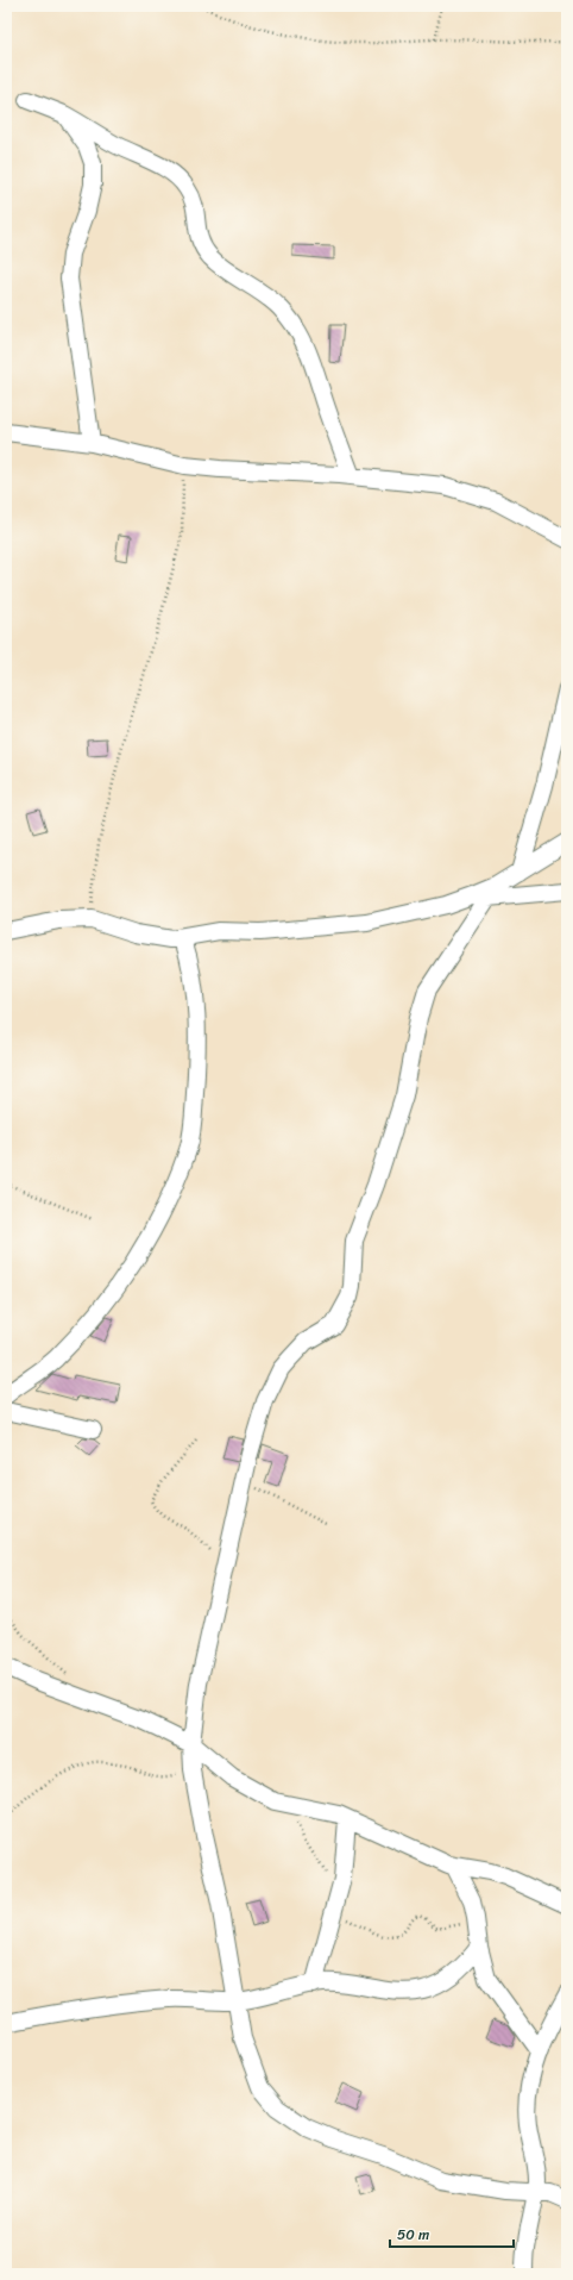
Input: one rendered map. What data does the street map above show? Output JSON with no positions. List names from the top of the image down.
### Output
{
  "scale_bar": "50 m"
}
